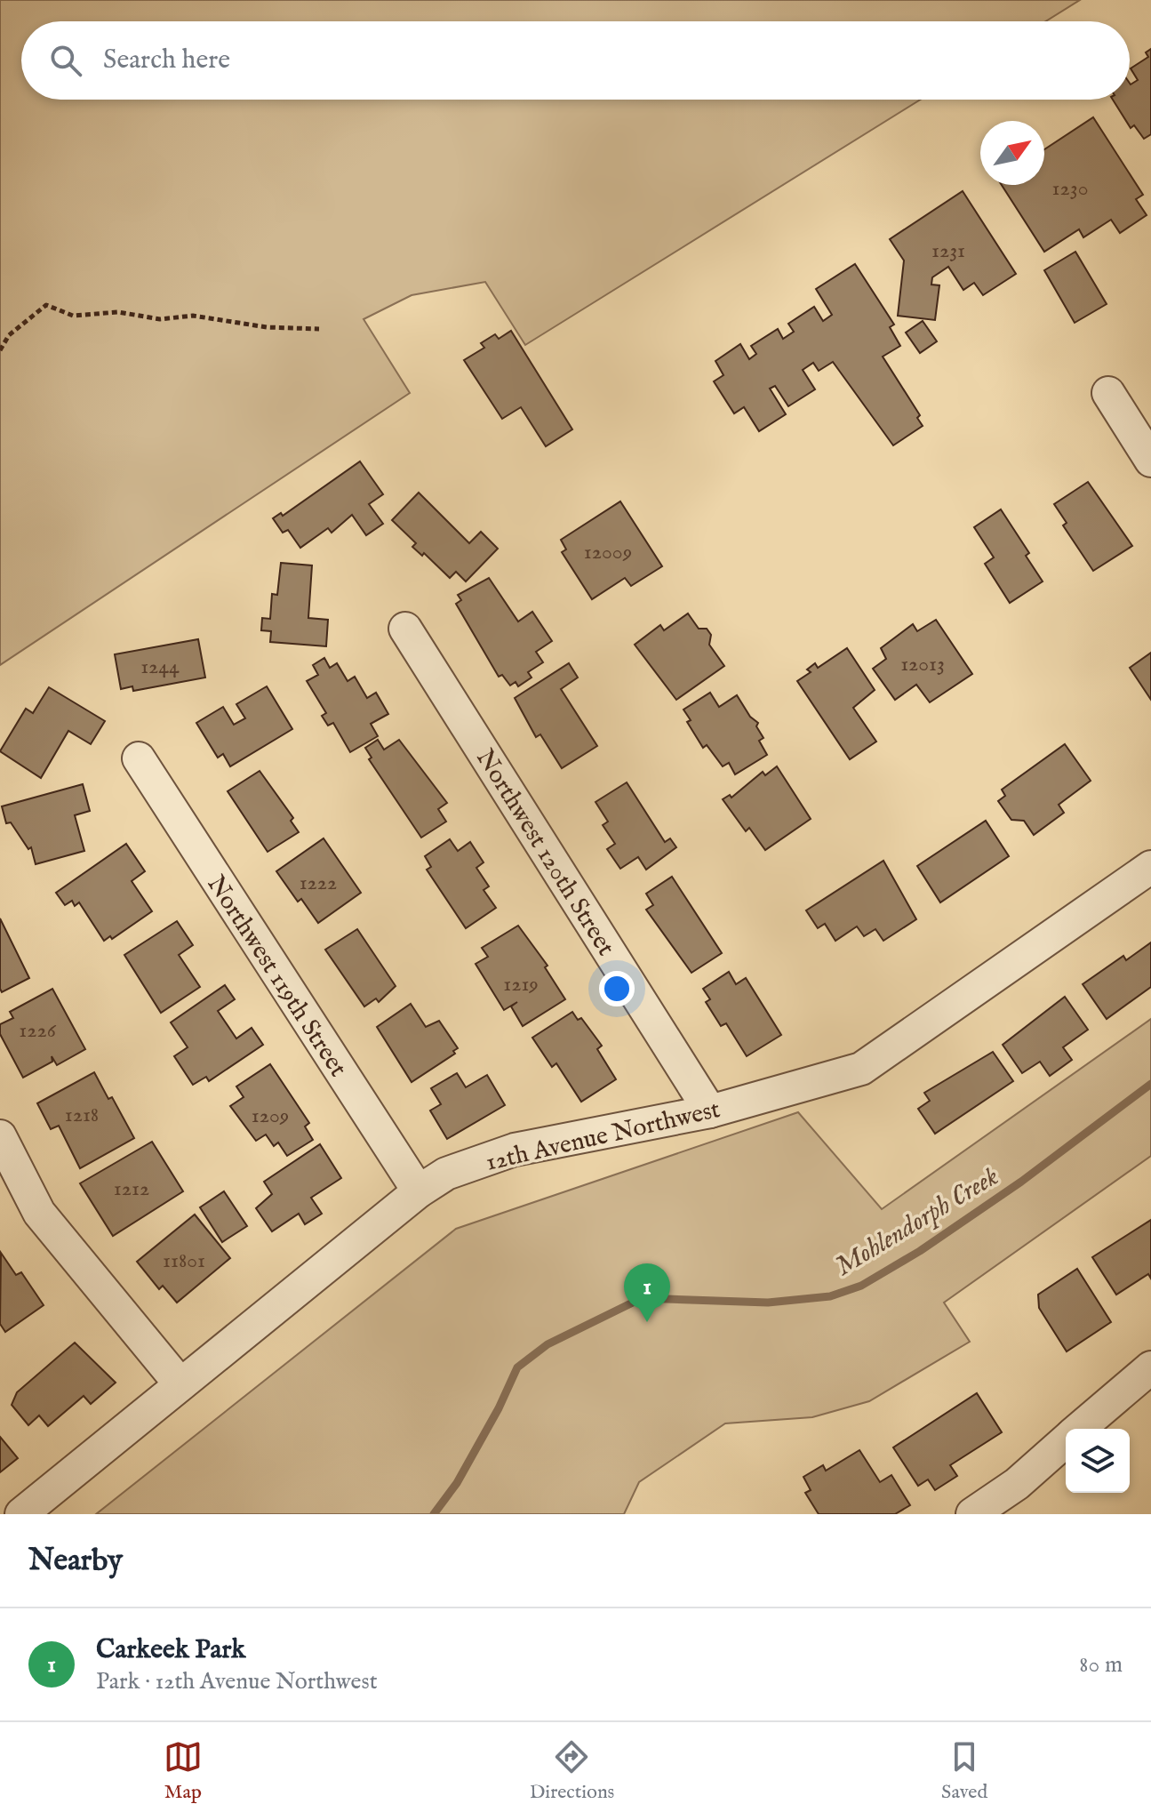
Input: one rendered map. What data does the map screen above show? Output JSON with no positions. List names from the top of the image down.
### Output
{
  "streets": {
    "street": ["Northwest 120th Street", "Northwest 119th Street", "12th Avenue Northwest"]
  },
  "crossings": [
    ["Northwest 120th Street", "12th Avenue Northwest"],
    ["Northwest 119th Street", "12th Avenue Northwest"]
  ],
  "water": ["Mohlendorph Creek"],
  "house_numbers": [
    "1230",
    "1231",
    "12009",
    "12013",
    "1244",
    "1222",
    "1219",
    "1226",
    "1218",
    "1209",
    "1212",
    "11801"
  ],
  "north": "top right",
  "page": {
    "search": "Search here",
    "pins": "1",
    "heading": "Nearby",
    "list": [
      {
        "mark": "1",
        "name": "Carkeek Park",
        "note": "Park · 12th Avenue Northwest",
        "value": "80 m"
      }
    ],
    "nav": ["Map", "Directions", "Saved"]
  }
}
